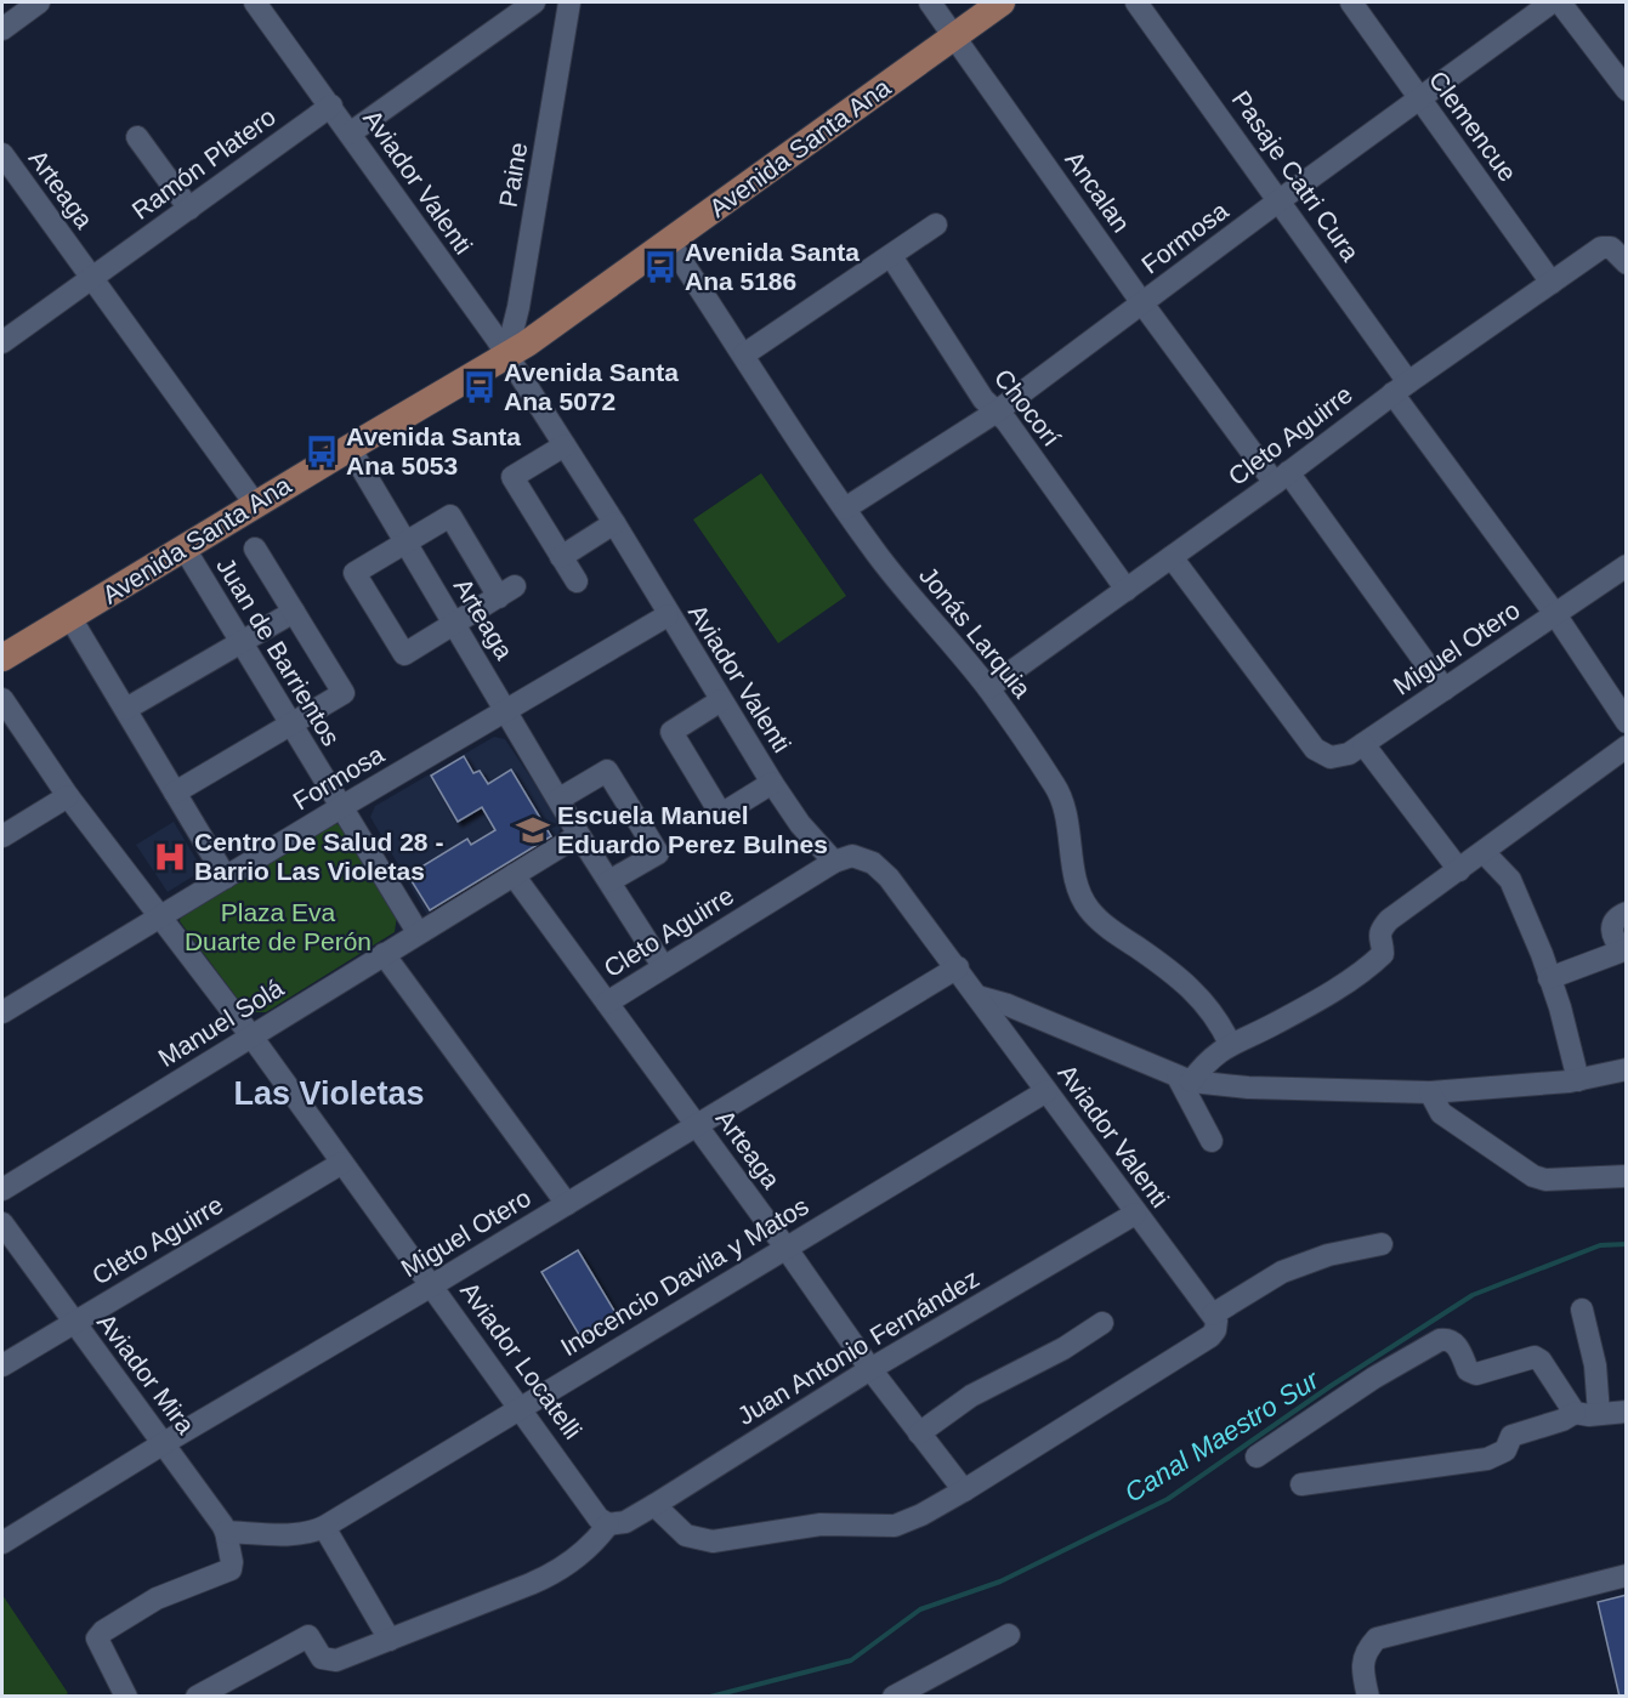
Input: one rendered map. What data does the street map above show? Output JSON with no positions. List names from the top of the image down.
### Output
{
  "streets": {
    "main road": ["Avenida Santa Ana"],
    "street": [
      "Clemencue",
      "Ramón Platero",
      "Paine",
      "Pasaje Catri Cura",
      "Aviador Valenti",
      "Arteaga",
      "Ancalan",
      "Formosa",
      "Chocorí",
      "Cleto Aguirre",
      "Jonás Larquia",
      "Miguel Otero",
      "Juan de Barrientos",
      "Manuel Solá",
      "Inocencio Davila y Matos",
      "Juan Antonio Fernández",
      "Aviador Locatelli",
      "Aviador Mira"
    ]
  },
  "crossings": [
    ["Clemencue", "Formosa"],
    ["Clemencue", "Cleto Aguirre"],
    ["Avenida Santa Ana", "Paine"],
    ["Avenida Santa Ana", "Aviador Valenti"],
    ["Avenida Santa Ana", "Arteaga"],
    ["Avenida Santa Ana", "Ancalan"],
    ["Avenida Santa Ana", "Jonás Larquia"],
    ["Avenida Santa Ana", "Juan de Barrientos"],
    ["Ramón Platero", "Aviador Valenti"],
    ["Ramón Platero", "Arteaga"],
    ["Paine", "Aviador Valenti"],
    ["Pasaje Catri Cura", "Formosa"],
    ["Pasaje Catri Cura", "Cleto Aguirre"],
    ["Pasaje Catri Cura", "Miguel Otero"],
    ["Aviador Valenti", "Formosa"],
    ["Aviador Valenti", "Cleto Aguirre"],
    ["Aviador Valenti", "Miguel Otero"],
    ["Aviador Valenti", "Inocencio Davila y Matos"],
    ["Aviador Valenti", "Juan Antonio Fernández"],
    ["Arteaga", "Formosa"],
    ["Arteaga", "Cleto Aguirre"],
    ["Arteaga", "Miguel Otero"],
    ["Arteaga", "Manuel Solá"],
    ["Arteaga", "Inocencio Davila y Matos"],
    ["Arteaga", "Juan Antonio Fernández"],
    ["Ancalan", "Formosa"],
    ["Ancalan", "Cleto Aguirre"],
    ["Ancalan", "Miguel Otero"],
    ["Formosa", "Chocorí"],
    ["Formosa", "Jonás Larquia"],
    ["Formosa", "Juan de Barrientos"],
    ["Formosa", "Aviador Locatelli"],
    ["Chocorí", "Cleto Aguirre"],
    ["Cleto Aguirre", "Jonás Larquia"],
    ["Cleto Aguirre", "Miguel Otero"],
    ["Cleto Aguirre", "Aviador Locatelli"],
    ["Cleto Aguirre", "Aviador Mira"],
    ["Miguel Otero", "Aviador Locatelli"],
    ["Miguel Otero", "Aviador Mira"],
    ["Juan de Barrientos", "Manuel Solá"],
    ["Manuel Solá", "Aviador Locatelli"],
    ["Inocencio Davila y Matos", "Aviador Locatelli"],
    ["Inocencio Davila y Matos", "Aviador Mira"],
    ["Juan Antonio Fernández", "Aviador Locatelli"]
  ],
  "districts": ["Las Violetas"],
  "water": ["Canal Maestro Sur"],
  "parks": ["Plaza Eva Duarte de Perón"],
  "places": {
    "bus stop": ["Avenida Santa Ana 5186", "Avenida Santa Ana 5072", "Avenida Santa Ana 5053"],
    "school or university": ["Escuela Manuel Eduardo Perez Bulnes"],
    "hospital": ["Centro De Salud 28 - Barrio Las Violetas"]
  }
}
